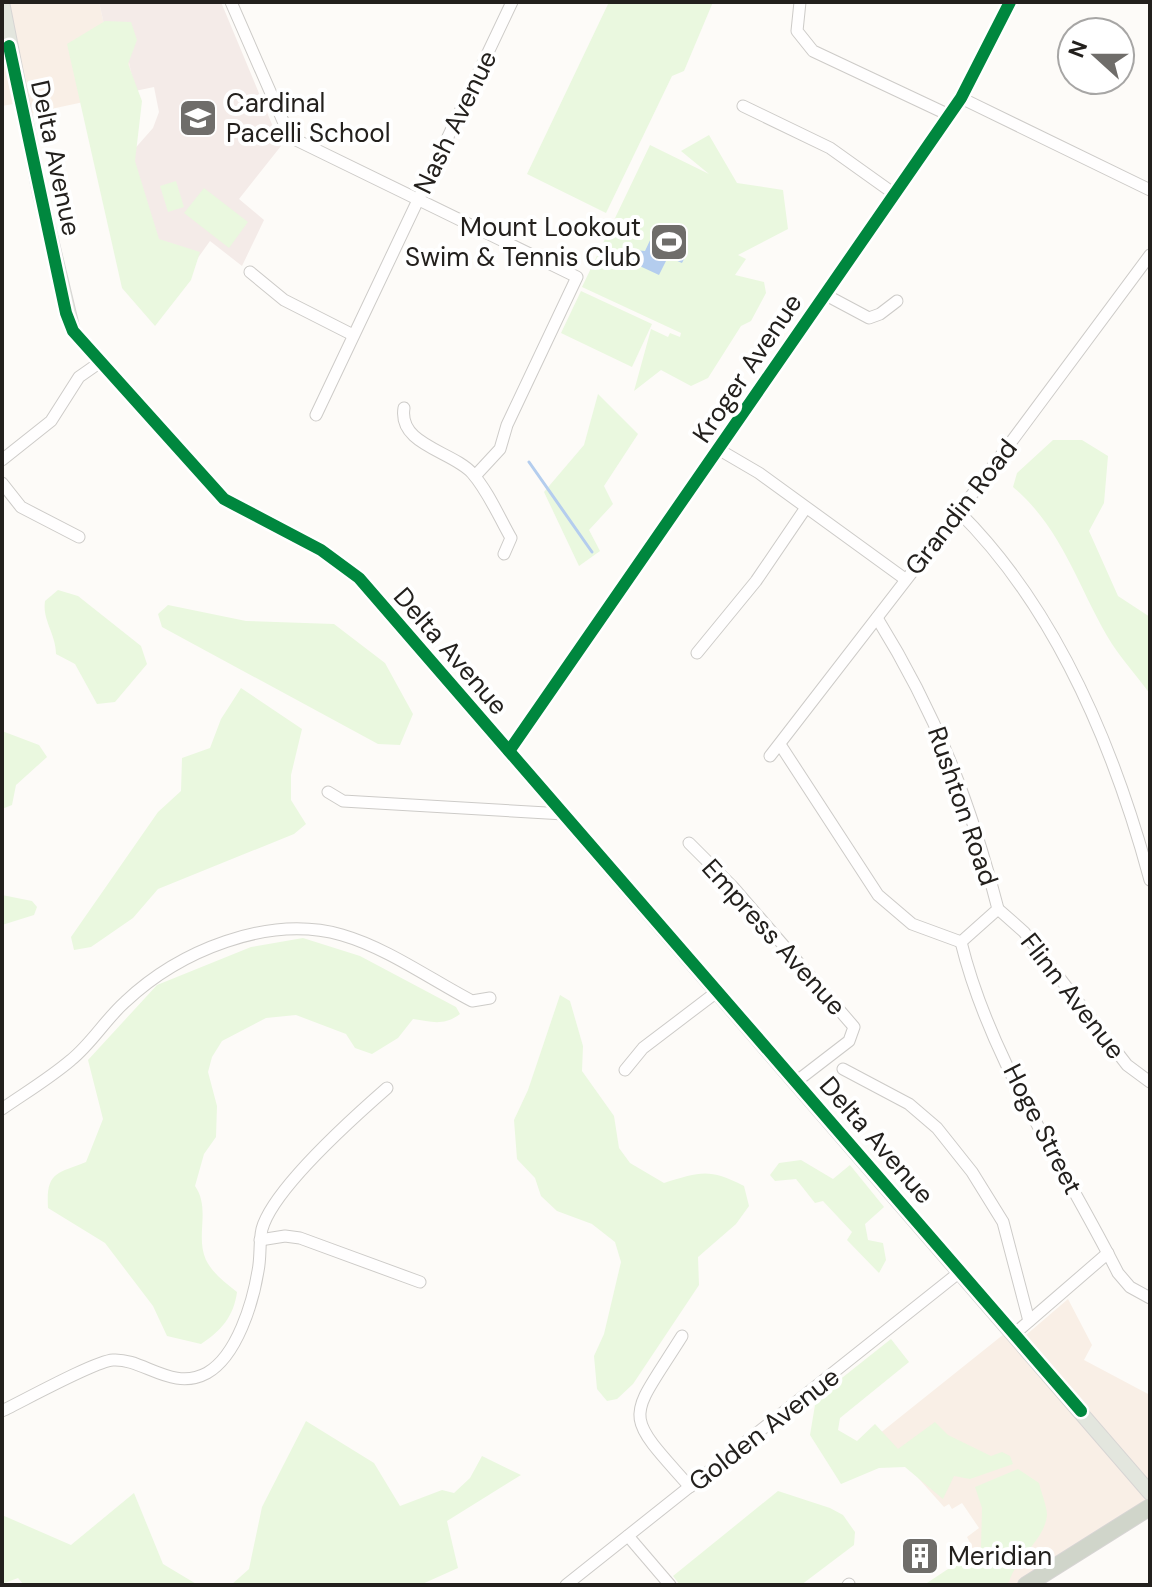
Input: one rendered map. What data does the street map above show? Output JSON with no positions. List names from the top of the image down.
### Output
{
  "streets": {
    "main road": ["Delta Avenue"],
    "street": [
      "Nash Avenue",
      "Kroger Avenue",
      "Grandin Road",
      "Rushton Road",
      "Empress Avenue",
      "Flinn Avenue",
      "Hoge Street",
      "Golden Avenue"
    ]
  },
  "crossings": [
    ["Delta Avenue", "Kroger Avenue"],
    ["Delta Avenue", "Empress Avenue"],
    ["Delta Avenue", "Golden Avenue"],
    ["Grandin Road", "Rushton Road"],
    ["Rushton Road", "Flinn Avenue"],
    ["Rushton Road", "Hoge Street"]
  ],
  "places": {
    "school or university": ["Cardinal Pacelli School"],
    "sports": ["Mount Lookout Swim & Tennis Club"],
    "building": ["Meridian"]
  },
  "north": "left"
}
